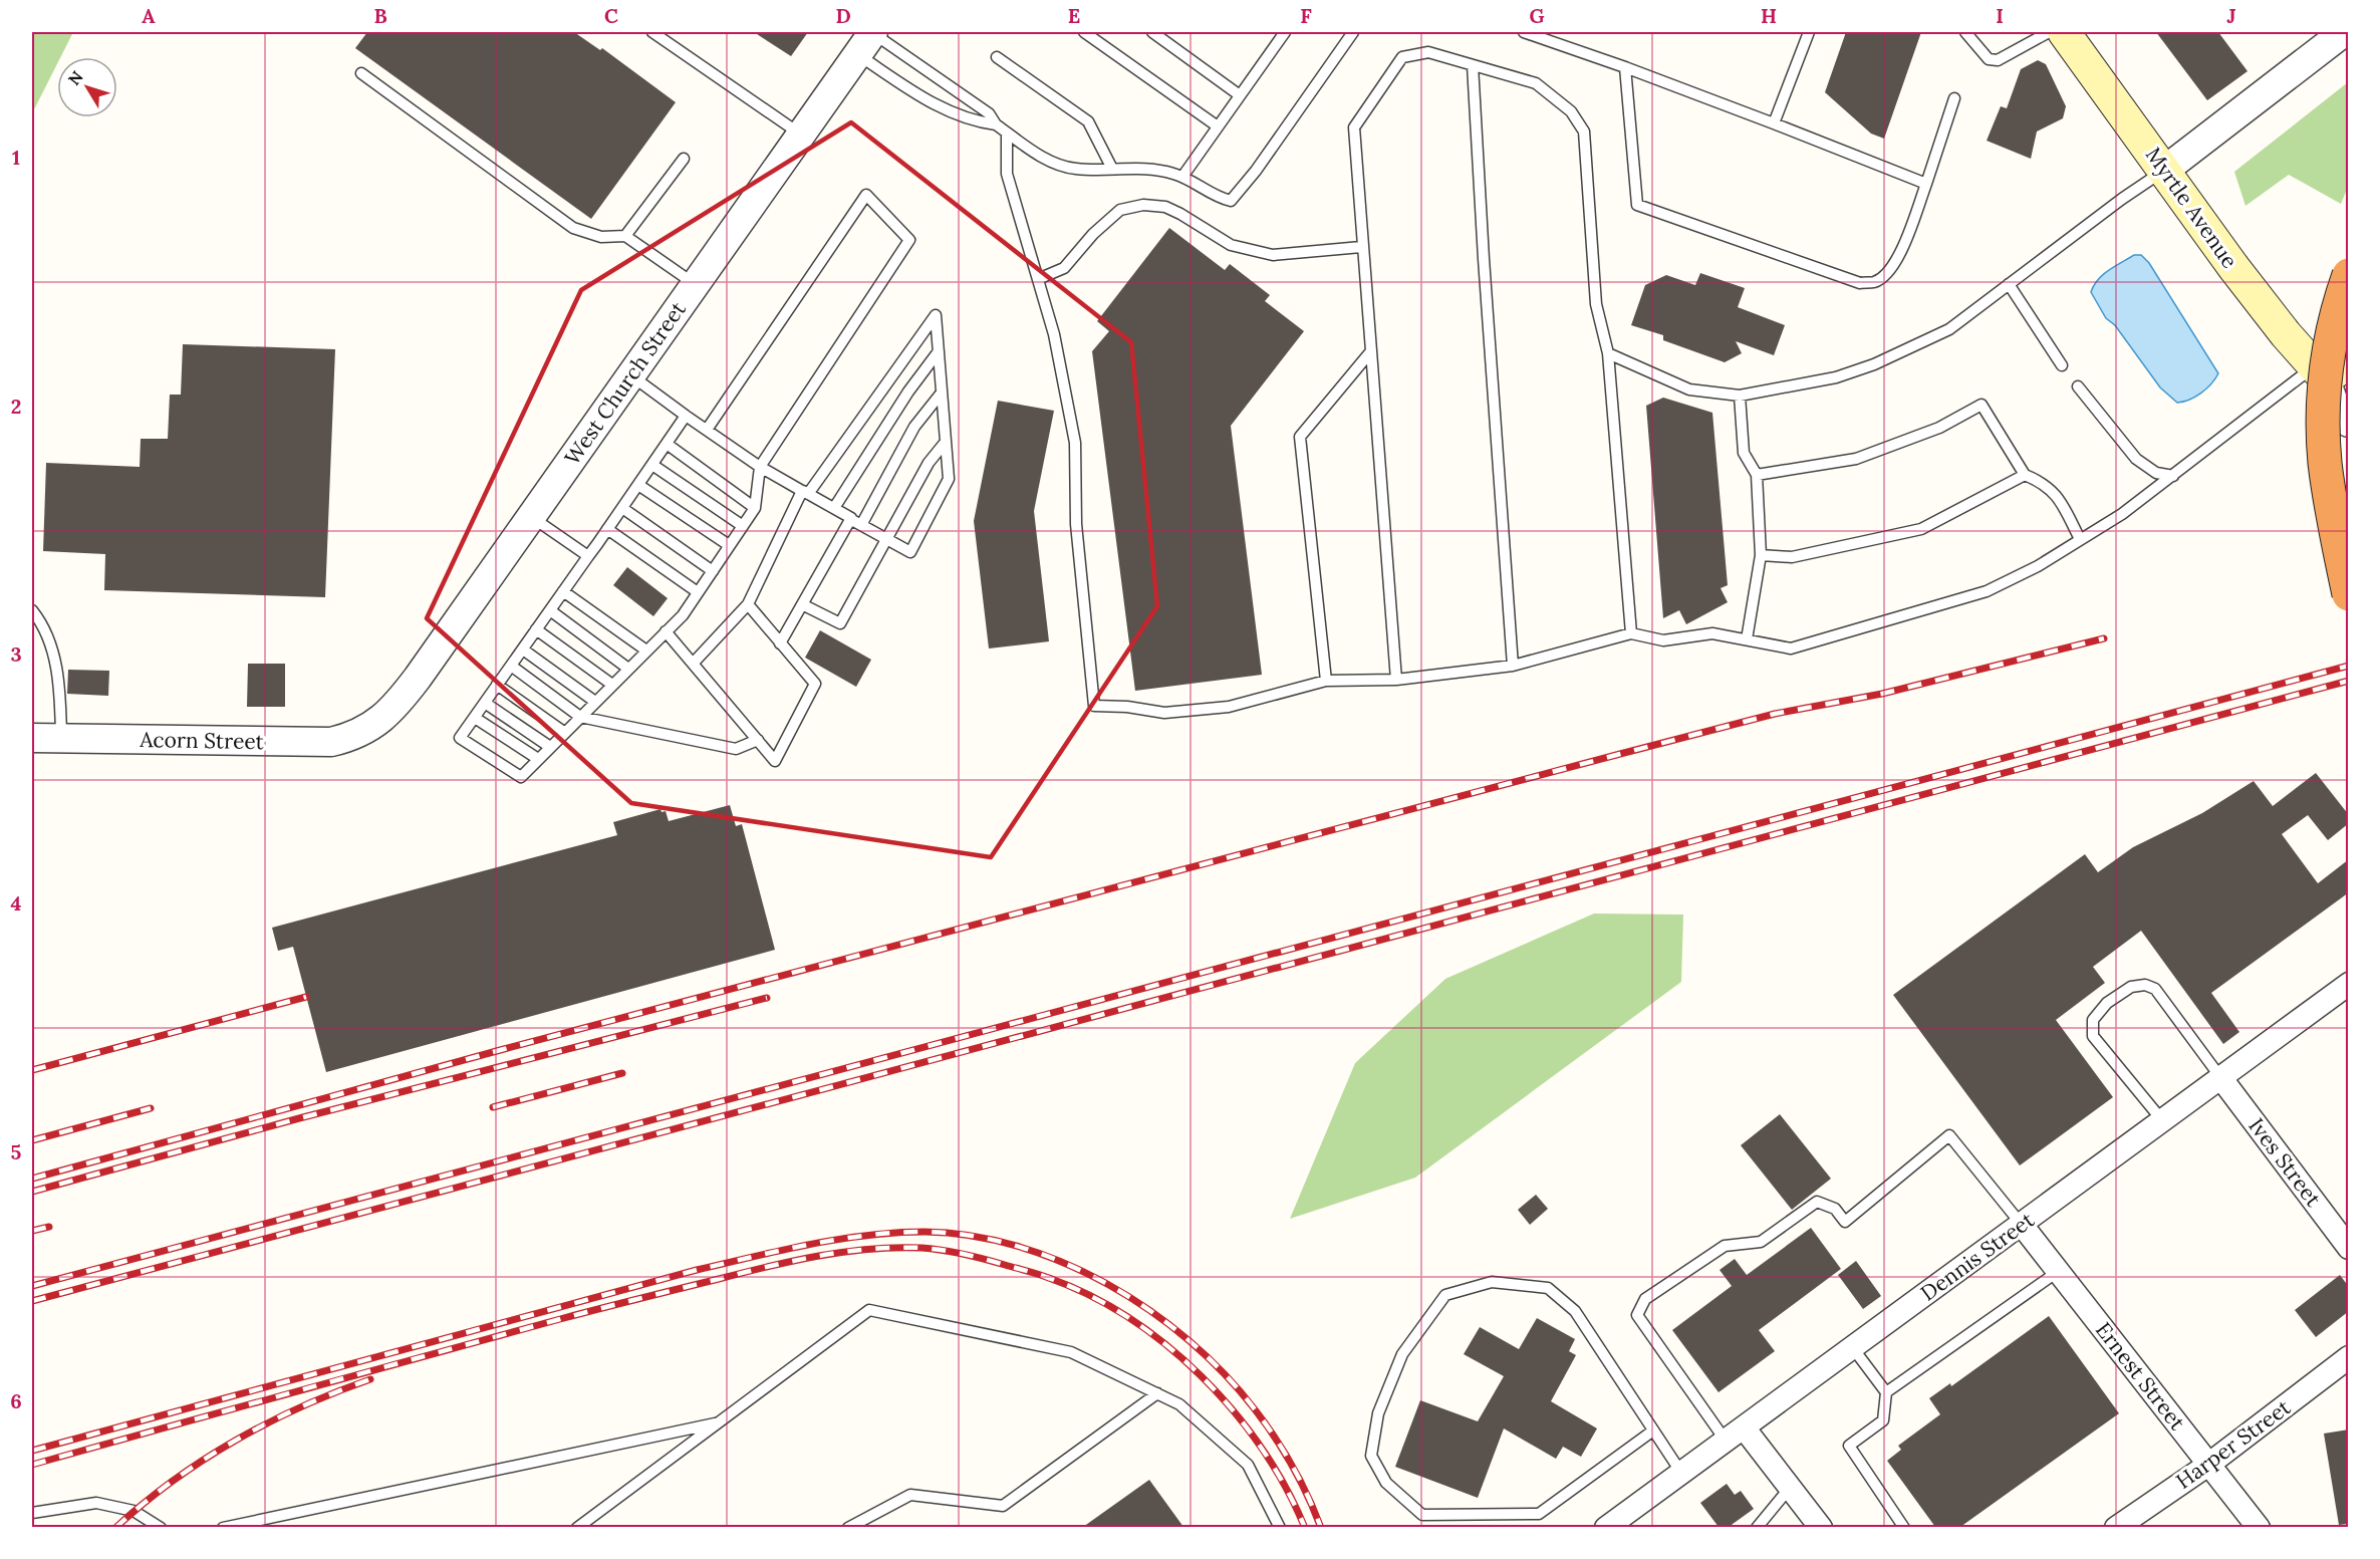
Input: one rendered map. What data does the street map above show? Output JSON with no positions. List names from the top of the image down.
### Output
{
  "streets": {
    "main road": ["Myrtle Avenue"],
    "street": [
      "West Church Street",
      "Acorn Street",
      "Ives Street",
      "Dennis Street",
      "Ernest Street",
      "Harper Street"
    ]
  },
  "crossings": [
    ["West Church Street", "Acorn Street"],
    ["Ives Street", "Dennis Street"],
    ["Dennis Street", "Ernest Street"],
    ["Ernest Street", "Harper Street"]
  ],
  "north": "top left",
  "grid": {
    "columns": [
      "A",
      "B",
      "C",
      "D",
      "E",
      "F",
      "G",
      "H",
      "I",
      "J"
    ],
    "rows": [
      "1",
      "2",
      "3",
      "4",
      "5",
      "6"
    ]
  }
}
